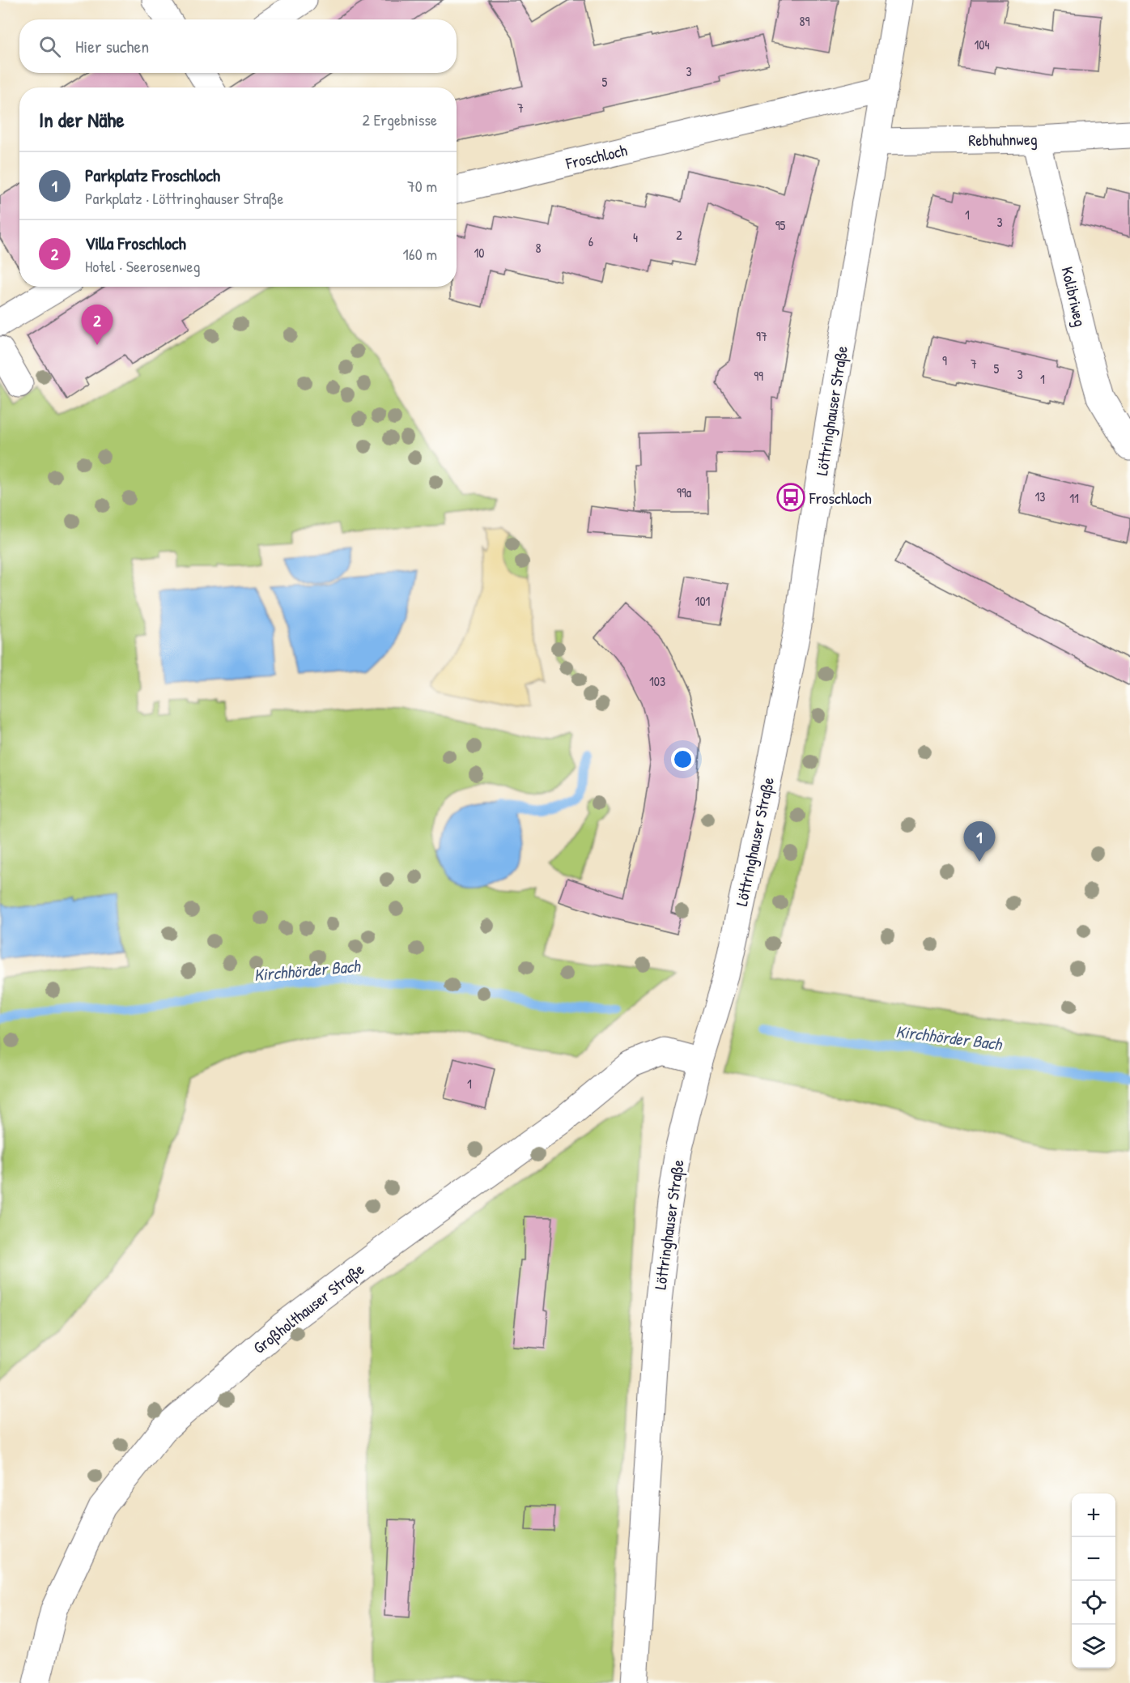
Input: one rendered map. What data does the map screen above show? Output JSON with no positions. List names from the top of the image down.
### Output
{
  "streets": {
    "street": [
      "Rebhuhnweg",
      "Froschloch",
      "Kolibriweg",
      "Löttringhauser Straße",
      "Großholthauser Straße"
    ]
  },
  "crossings": [
    ["Rebhuhnweg", "Kolibriweg"],
    ["Rebhuhnweg", "Löttringhauser Straße"],
    ["Froschloch", "Löttringhauser Straße"],
    ["Löttringhauser Straße", "Großholthauser Straße"]
  ],
  "water": ["Kirchhörder Bach"],
  "places": {
    "bus stop": ["Froschloch"]
  },
  "house_numbers": [
    "89",
    "104",
    "3",
    "5",
    "7",
    "1",
    "3",
    "95",
    "2",
    "4",
    "6",
    "8",
    "10",
    "97",
    "9",
    "7",
    "5",
    "3",
    "99",
    "1",
    "99a",
    "13",
    "11",
    "101",
    "103",
    "1"
  ],
  "page": {
    "search": "Hier suchen",
    "heading": ["In der Nähe", "2 Ergebnisse"],
    "list": [
      {
        "mark": "1",
        "name": "Parkplatz Froschloch",
        "note": "Parkplatz · Löttringhauser Straße",
        "value": "70 m"
      },
      {
        "mark": "2",
        "name": "Villa Froschloch",
        "note": "Hotel · Seerosenweg",
        "value": "160 m"
      }
    ],
    "pins": ["2", "1"],
    "map_buttons": ["+", "−"]
  }
}
